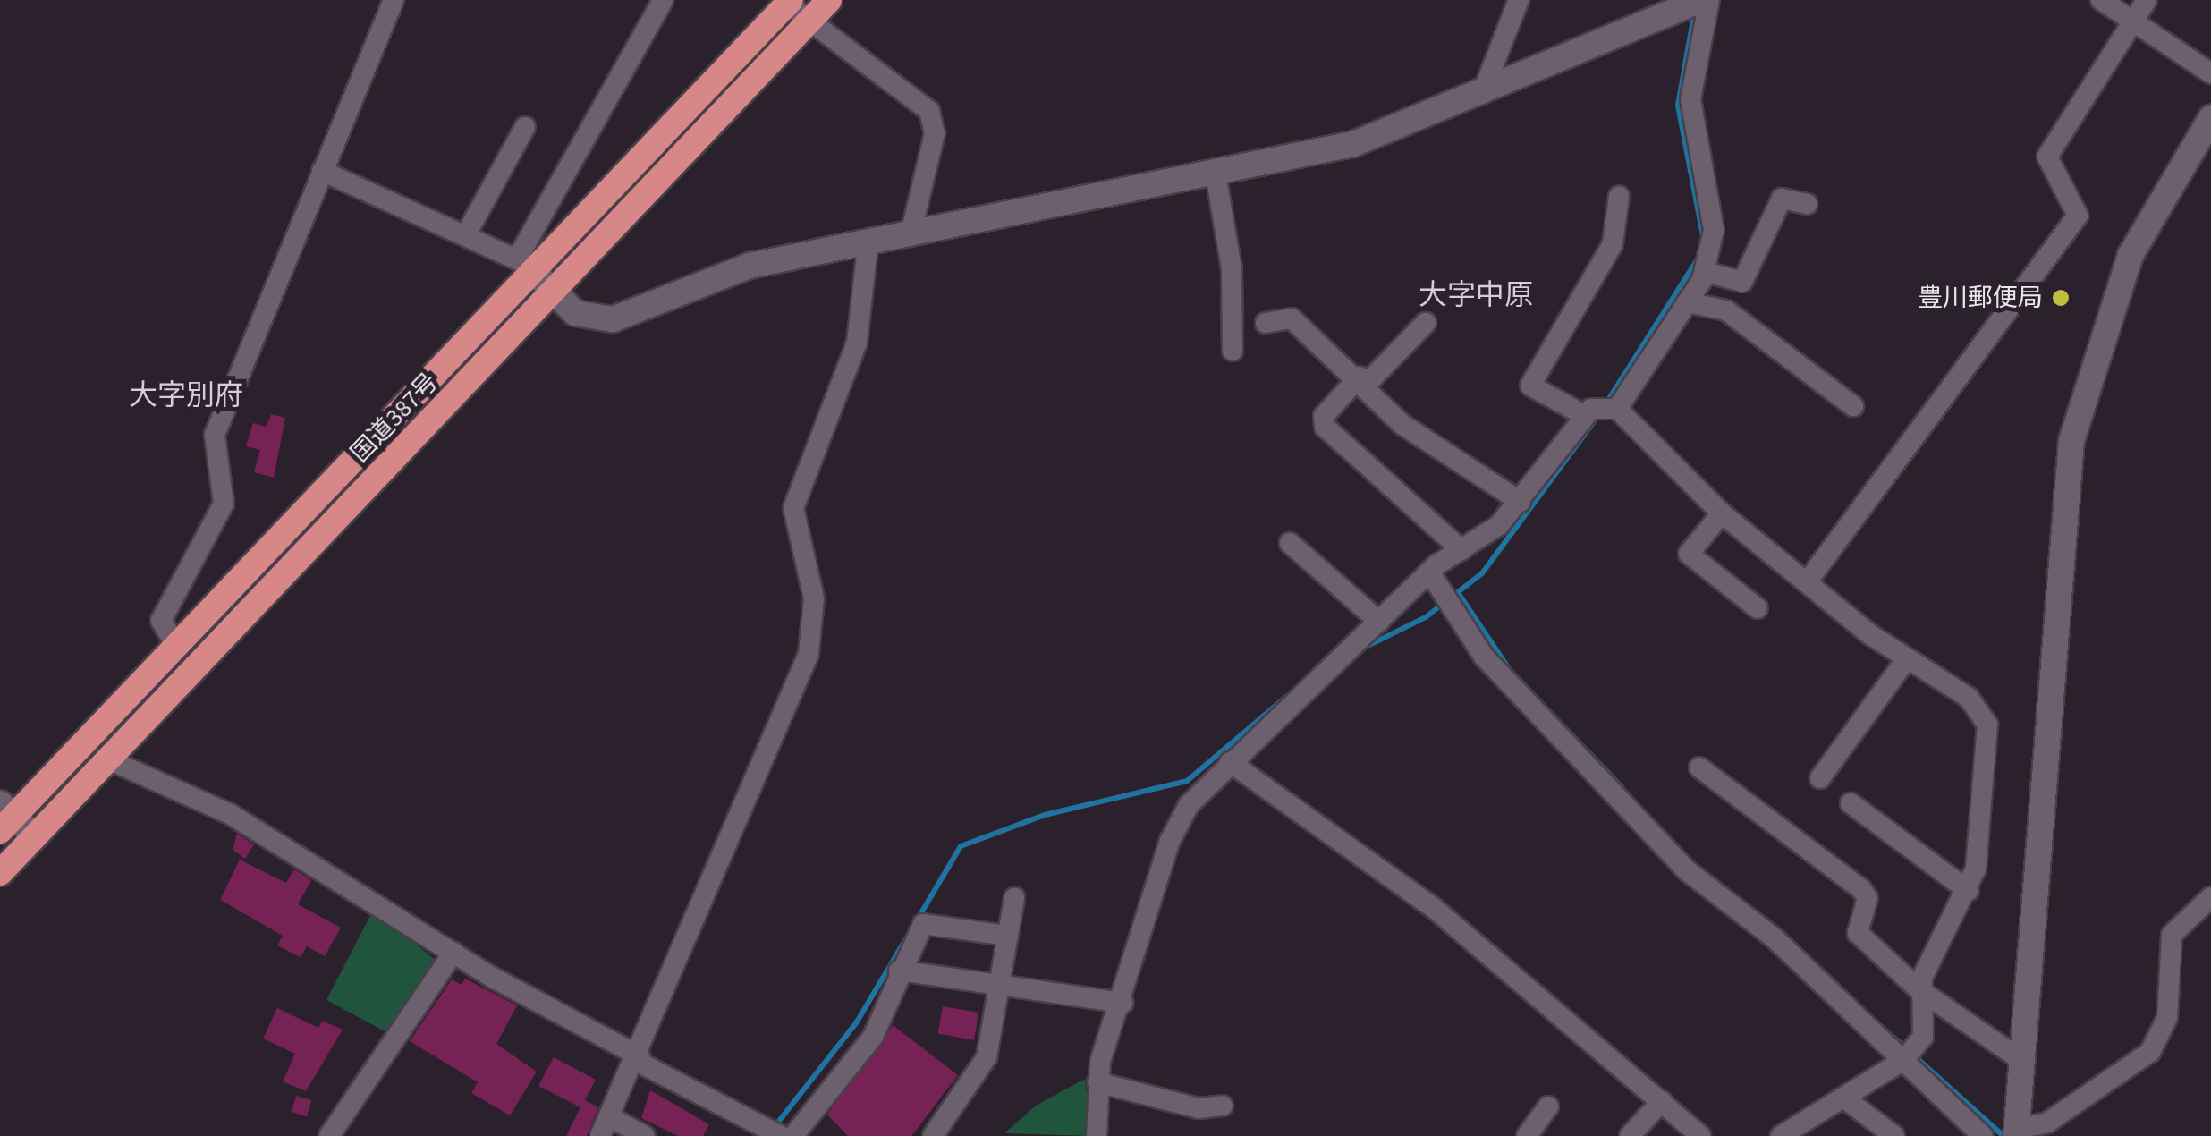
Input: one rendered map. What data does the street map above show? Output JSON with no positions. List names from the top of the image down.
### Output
{
  "streets": {
    "highway": ["国道387号"]
  },
  "districts": ["大字中原", "大字別府"],
  "places": ["豊川郵便局"]
}
